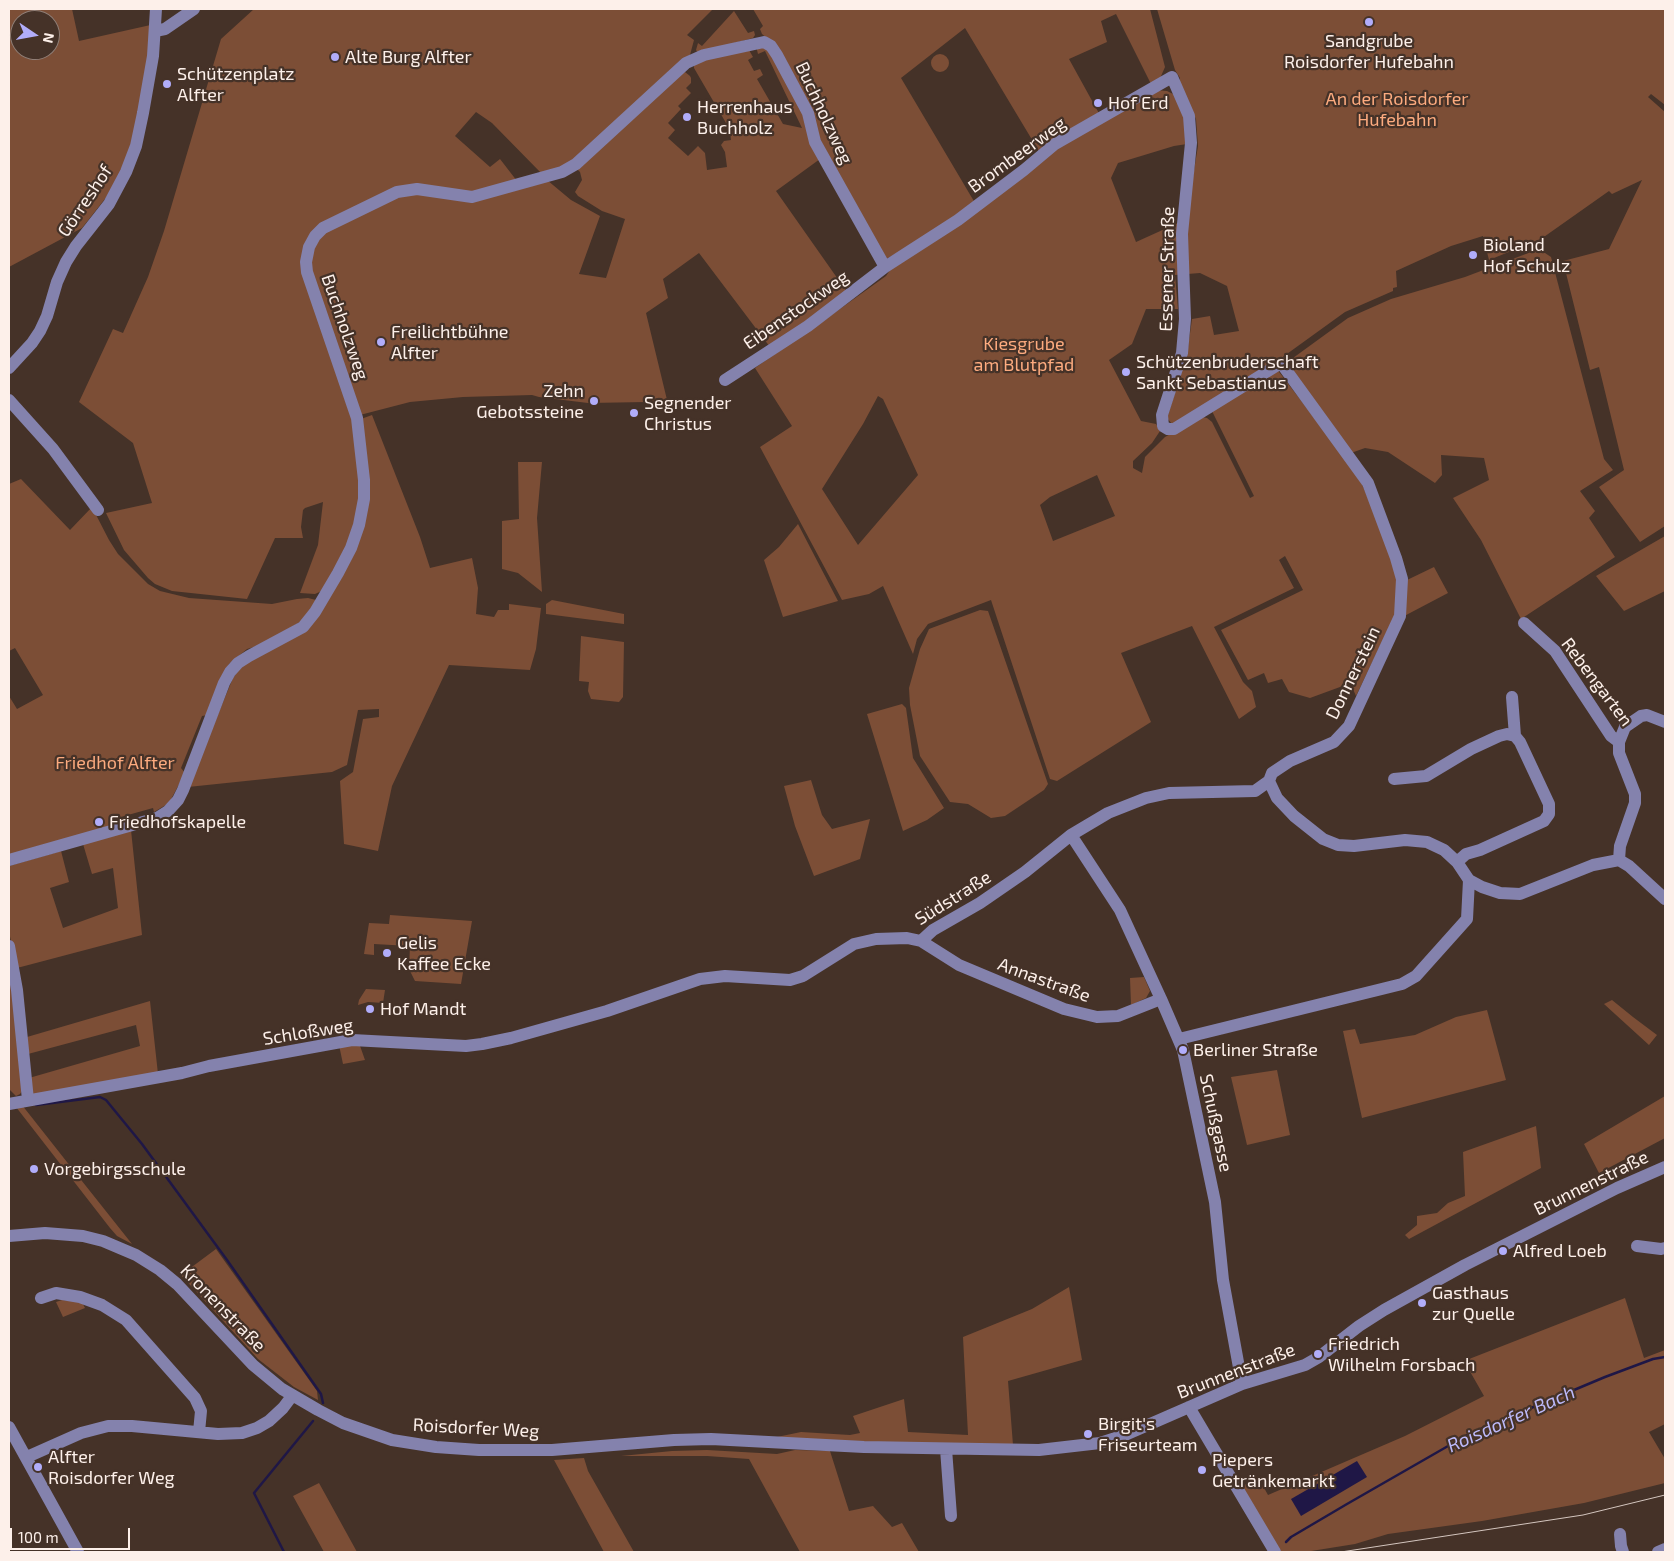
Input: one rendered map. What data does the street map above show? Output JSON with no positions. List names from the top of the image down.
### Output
{
  "streets": {
    "street": [
      "Buchholzweg",
      "Brombeerweg",
      "Görreshof",
      "Essener Straße",
      "Eibenstockweg",
      "Donnerstein",
      "Rebengarten",
      "Südstraße",
      "Annastraße",
      "Schloßweg",
      "Schußgasse",
      "Brunnenstraße",
      "Kronenstraße",
      "Roisdorfer Weg"
    ]
  },
  "crossings": [
    ["Buchholzweg", "Brombeerweg"],
    ["Buchholzweg", "Eibenstockweg"],
    ["Brombeerweg", "Essener Straße"],
    ["Brombeerweg", "Eibenstockweg"],
    ["Essener Straße", "Donnerstein"],
    ["Südstraße", "Annastraße"],
    ["Südstraße", "Schloßweg"],
    ["Südstraße", "Schußgasse"],
    ["Annastraße", "Schußgasse"],
    ["Schußgasse", "Brunnenstraße"],
    ["Brunnenstraße", "Roisdorfer Weg"],
    ["Kronenstraße", "Roisdorfer Weg"]
  ],
  "water": ["Roisdorfer Bach"],
  "parks": ["An der Roisdorfer Hufebahn", "Kiesgrube am Blutpfad", "Friedhof Alfter"],
  "places": [
    "Sandgrube Roisdorfer Hufebahn",
    "Alte Burg Alfter",
    "Schützenplatz Alfter",
    "Hof Erd",
    "Herrenhaus Buchholz",
    "Bioland Hof Schulz",
    "Freilichtbühne Alfter",
    "Schützenbruderschaft Sankt Sebastianus",
    "Zehn Gebotssteine",
    "Segnender Christus",
    "Friedhofskapelle",
    "Gelis Kaffee Ecke",
    "Hof Mandt",
    "Berliner Straße",
    "Vorgebirgsschule",
    "Alfred Loeb",
    "Gasthaus zur Quelle",
    "Friedrich Wilhelm Forsbach",
    "Birgit's Friseurteam",
    "Alfter Roisdorfer Weg",
    "Piepers Getränkemarkt"
  ],
  "scale_bar": "100 m",
  "north": "right"
}
